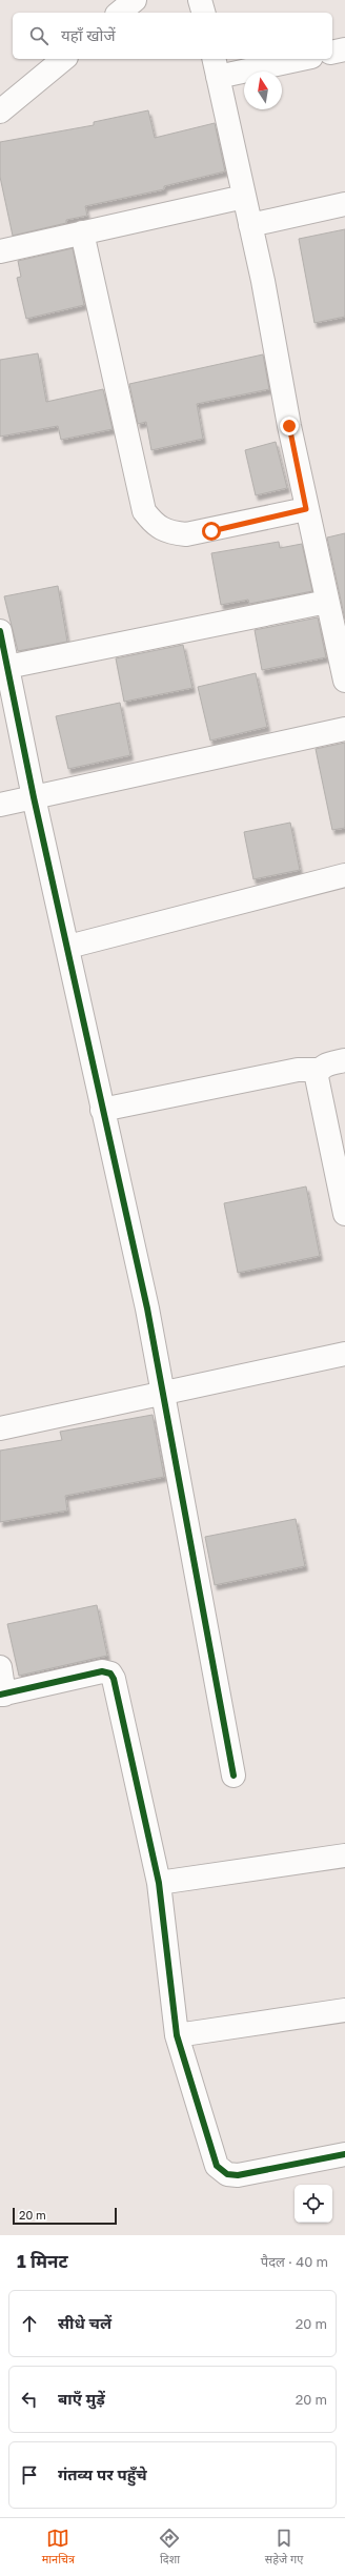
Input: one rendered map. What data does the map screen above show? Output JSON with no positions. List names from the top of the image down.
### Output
{
  "scale_bar": "20 m",
  "north": "top",
  "page": {
    "search": "यहाँ खोजें",
    "scale": "20 m",
    "heading": ["1 मिनट", "पैदल · 40 m"],
    "list": [
      ["सीधे चलें", "20 m"],
      ["बाएँ मुड़ें", "20 m"],
      "गंतव्य पर पहुँचे"
    ],
    "nav": ["मानचित्र", "दिशा", "सहेजे गए"]
  }
}
